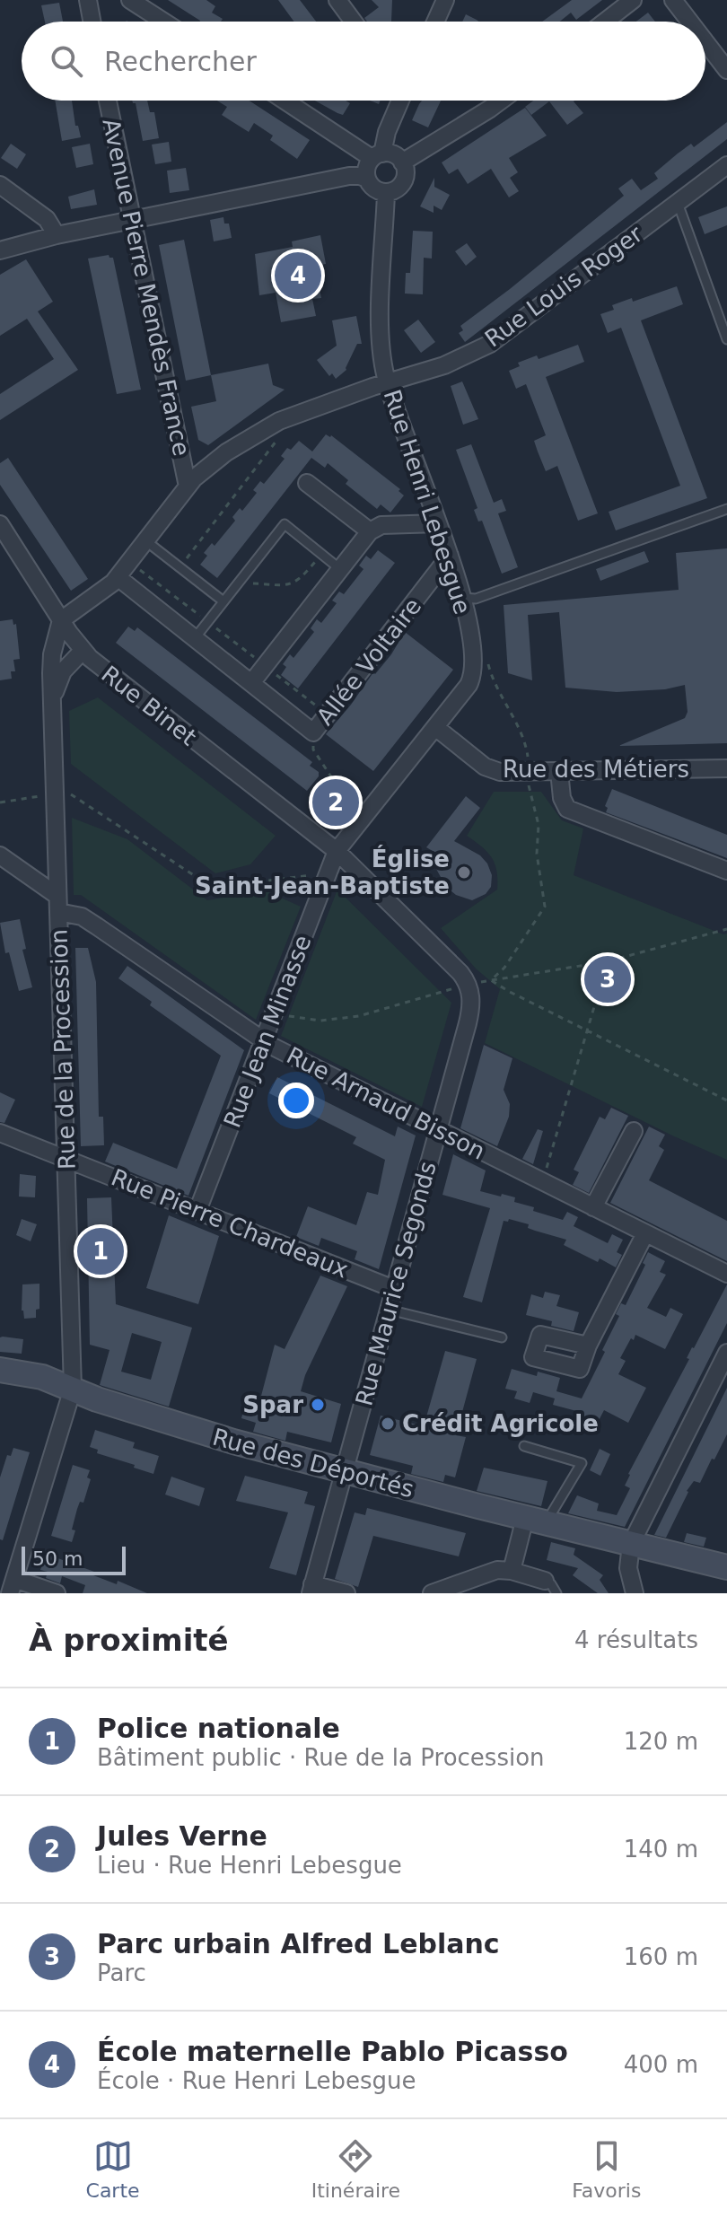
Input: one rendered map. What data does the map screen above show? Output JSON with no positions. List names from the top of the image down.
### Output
{
  "streets": {
    "street": [
      "Rue Louis Roger",
      "Avenue Pierre Mendès France",
      "Rue Henri Lebesgue",
      "Allée Voltaire",
      "Rue Binet",
      "Rue des Métiers",
      "Rue Jean Minasse",
      "Rue de la Procession",
      "Rue Arnaud Bisson",
      "Rue Pierre Chardeaux",
      "Rue Maurice Segonds",
      "Rue des Déportés"
    ]
  },
  "crossings": [
    ["Rue Louis Roger", "Avenue Pierre Mendès France"],
    ["Rue Louis Roger", "Rue Henri Lebesgue"],
    ["Rue Louis Roger", "Rue Binet"],
    ["Rue Louis Roger", "Rue de la Procession"],
    ["Rue Henri Lebesgue", "Allée Voltaire"],
    ["Rue Henri Lebesgue", "Rue Binet"],
    ["Rue Henri Lebesgue", "Rue des Métiers"],
    ["Rue Henri Lebesgue", "Rue Jean Minasse"],
    ["Rue Binet", "Rue Jean Minasse"],
    ["Rue Binet", "Rue de la Procession"],
    ["Rue Jean Minasse", "Rue Arnaud Bisson"],
    ["Rue Jean Minasse", "Rue Pierre Chardeaux"],
    ["Rue de la Procession", "Rue Arnaud Bisson"],
    ["Rue de la Procession", "Rue Pierre Chardeaux"],
    ["Rue de la Procession", "Rue des Déportés"],
    ["Rue Arnaud Bisson", "Rue Maurice Segonds"],
    ["Rue Pierre Chardeaux", "Rue Maurice Segonds"],
    ["Rue Maurice Segonds", "Rue des Déportés"]
  ],
  "places": ["Église Saint-Jean-Baptiste", "Spar", "Crédit Agricole"],
  "scale_bar": "50 m",
  "page": {
    "search": "Rechercher",
    "pins": [
      "4",
      "2",
      "3",
      "1"
    ],
    "scale": "50 m",
    "heading": ["À proximité", "4 résultats"],
    "list": [
      {
        "mark": "1",
        "name": "Police nationale",
        "note": "Bâtiment public · Rue de la Procession",
        "value": "120 m"
      },
      {
        "mark": "2",
        "name": "Jules Verne",
        "note": "Lieu · Rue Henri Lebesgue",
        "value": "140 m"
      },
      {
        "mark": "3",
        "name": "Parc urbain Alfred Leblanc",
        "note": "Parc",
        "value": "160 m"
      },
      {
        "mark": "4",
        "name": "École maternelle Pablo Picasso",
        "note": "École · Rue Henri Lebesgue",
        "value": "400 m"
      }
    ],
    "nav": ["Carte", "Itinéraire", "Favoris"]
  }
}
